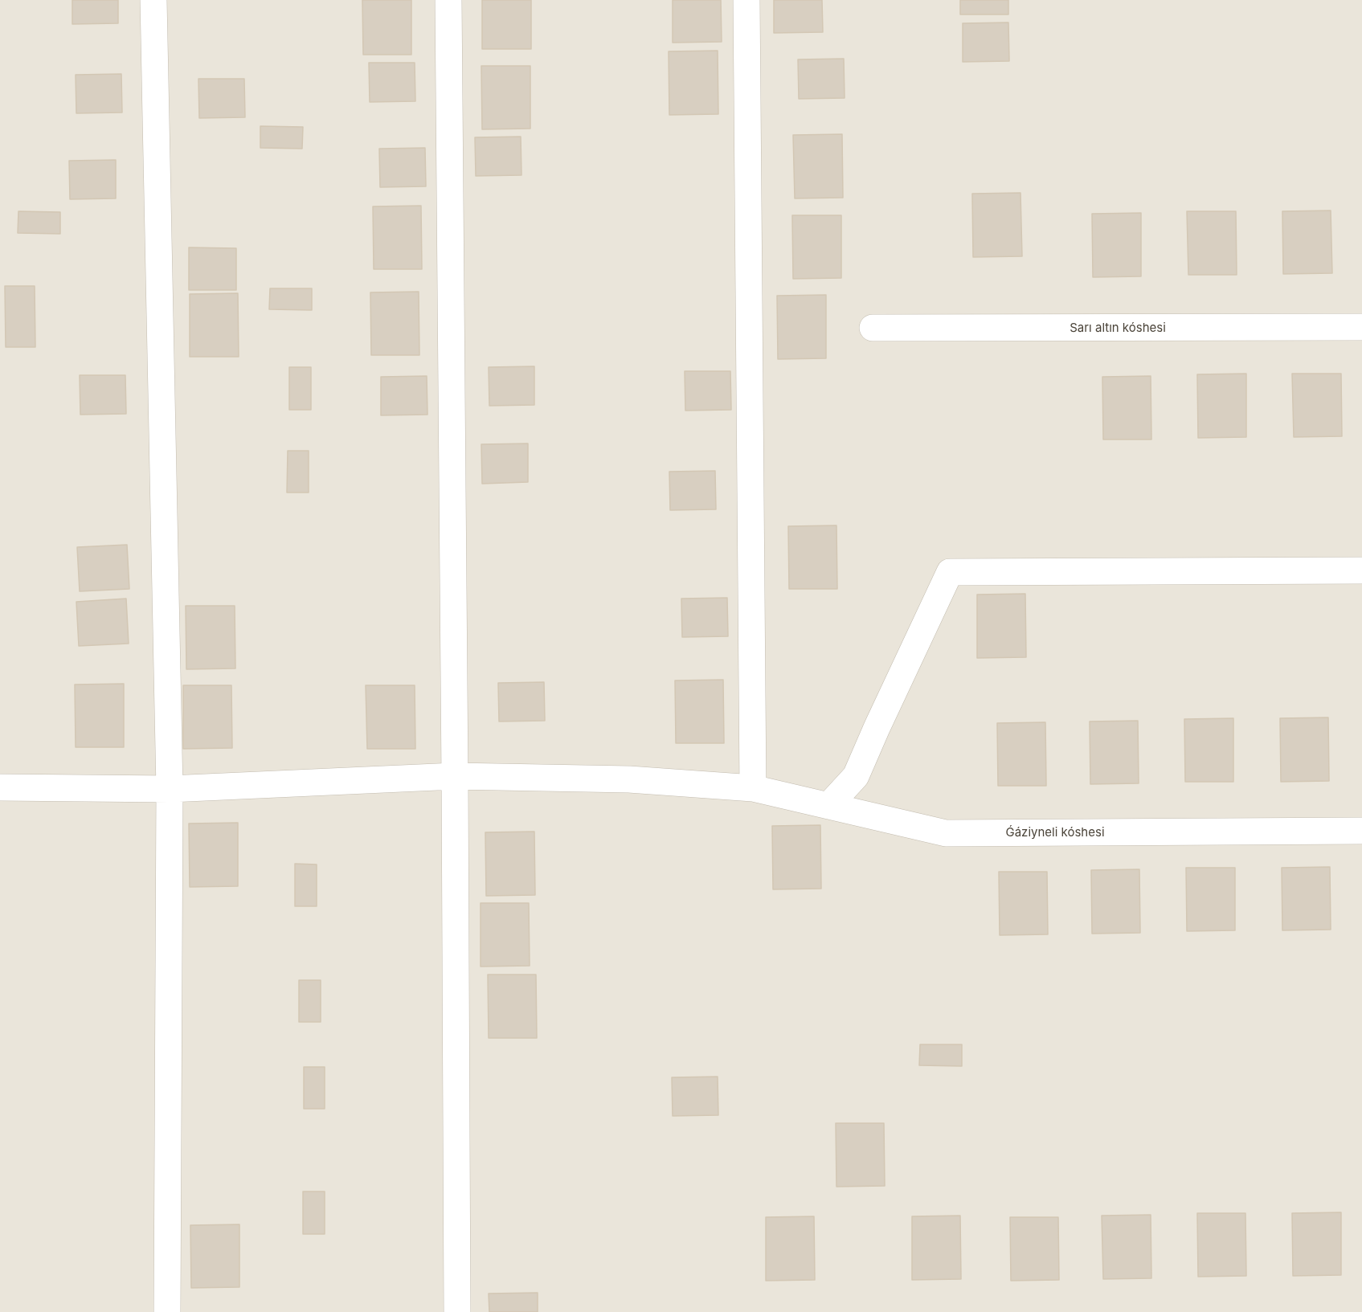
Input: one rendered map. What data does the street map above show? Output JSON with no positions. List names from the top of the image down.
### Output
{
  "streets": {
    "street": ["Sarı altın kóshesi", "Ǵáziyneli kóshesi"]
  }
}
